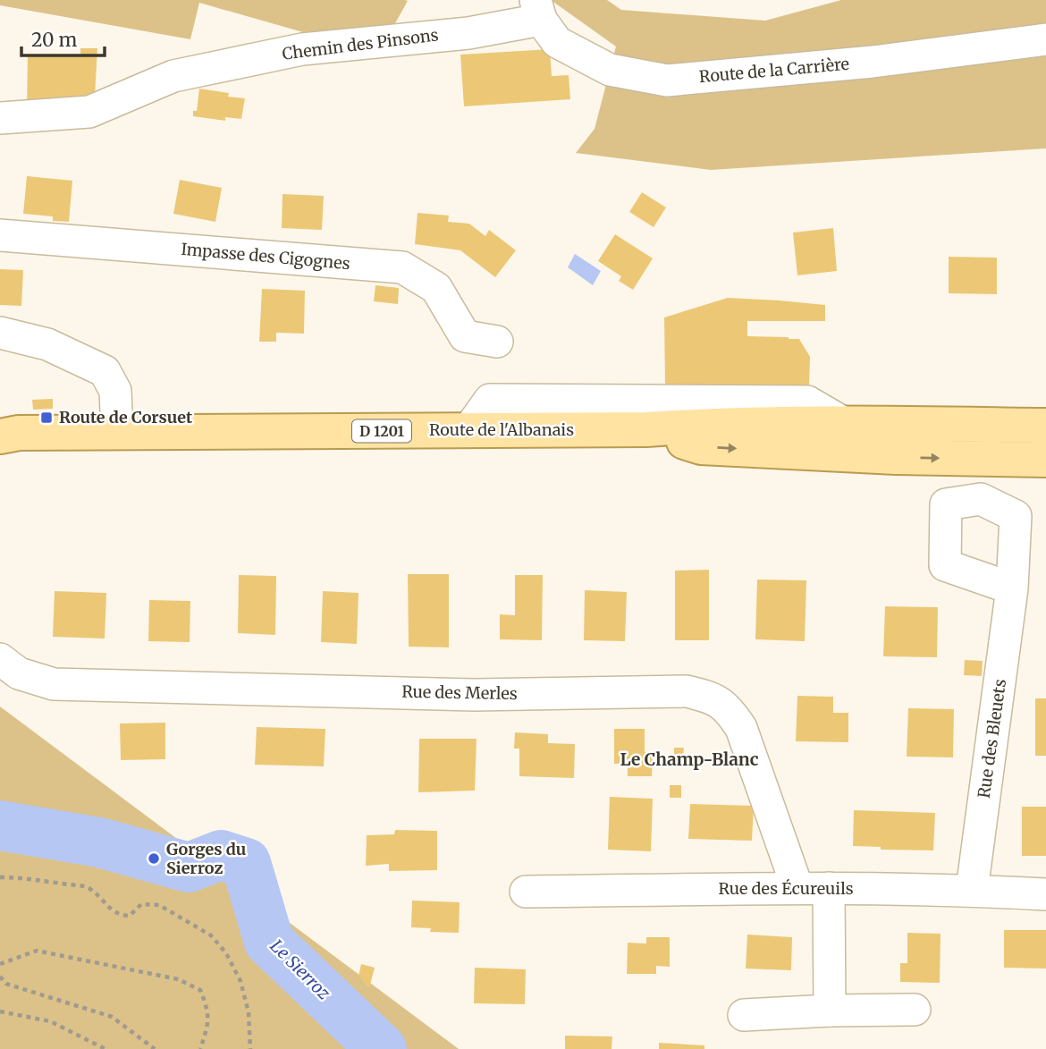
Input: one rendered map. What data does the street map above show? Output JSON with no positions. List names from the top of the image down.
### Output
{
  "streets": {
    "main road": ["Route de l'Albanais", "D 1201"],
    "street": [
      "Chemin des Pinsons",
      "Route de la Carrière",
      "Impasse des Cigognes",
      "Rue des Merles",
      "Rue des Bleuets",
      "Rue des Écureuils"
    ]
  },
  "crossings": [
    ["Chemin des Pinsons", "Route de la Carrière"],
    ["Rue des Merles", "Rue des Écureuils"],
    ["Rue des Bleuets", "Rue des Écureuils"]
  ],
  "districts": ["Le Champ-Blanc"],
  "water": ["Le Sierroz"],
  "places": {
    "transit": ["Route de Corsuet"],
    "other": ["Gorges du Sierroz"]
  },
  "scale_bar": "20 m"
}
